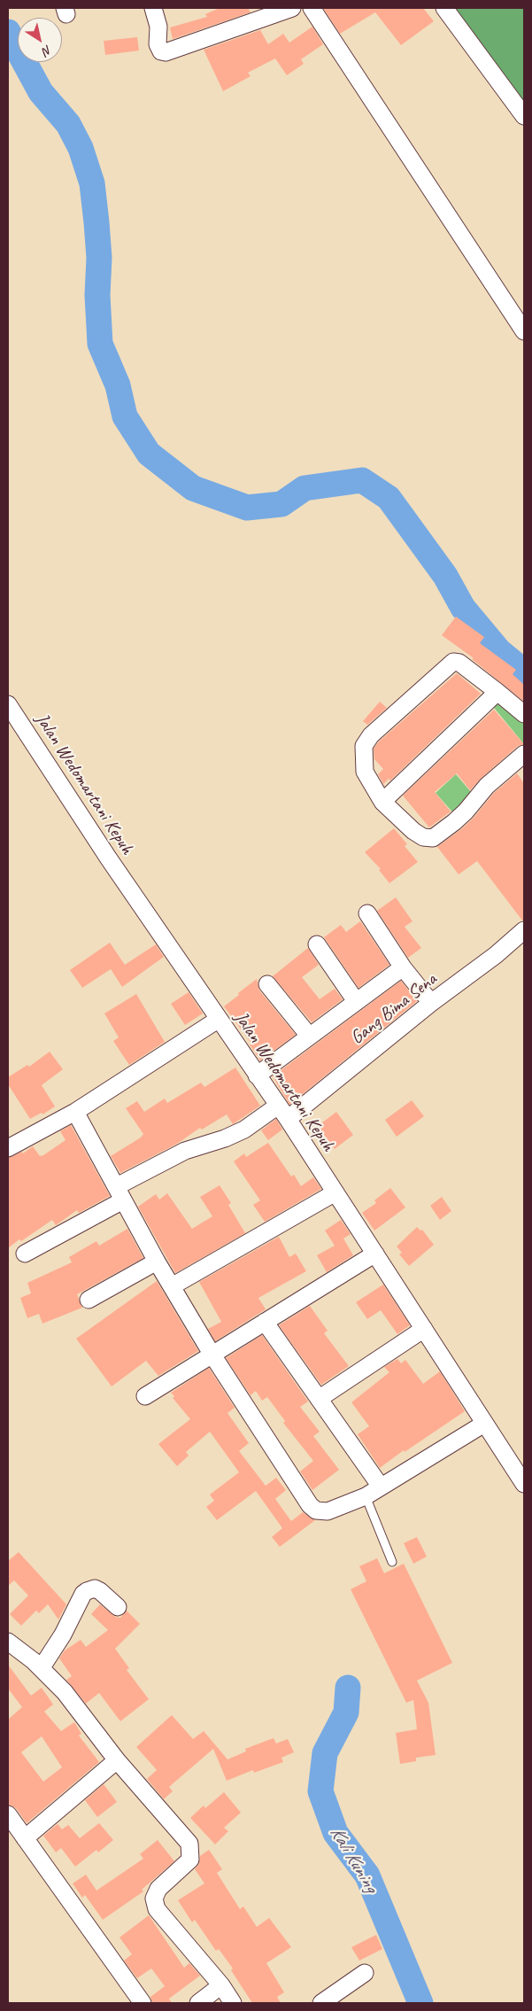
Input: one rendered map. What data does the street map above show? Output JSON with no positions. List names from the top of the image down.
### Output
{
  "streets": {
    "street": ["Jalan Wedomartani Kepuh", "Gang Bima Sena"]
  },
  "crossings": [
    ["Jalan Wedomartani Kepuh", "Gang Bima Sena"]
  ],
  "water": ["Kali Kuning"],
  "north": "bottom right"
}
